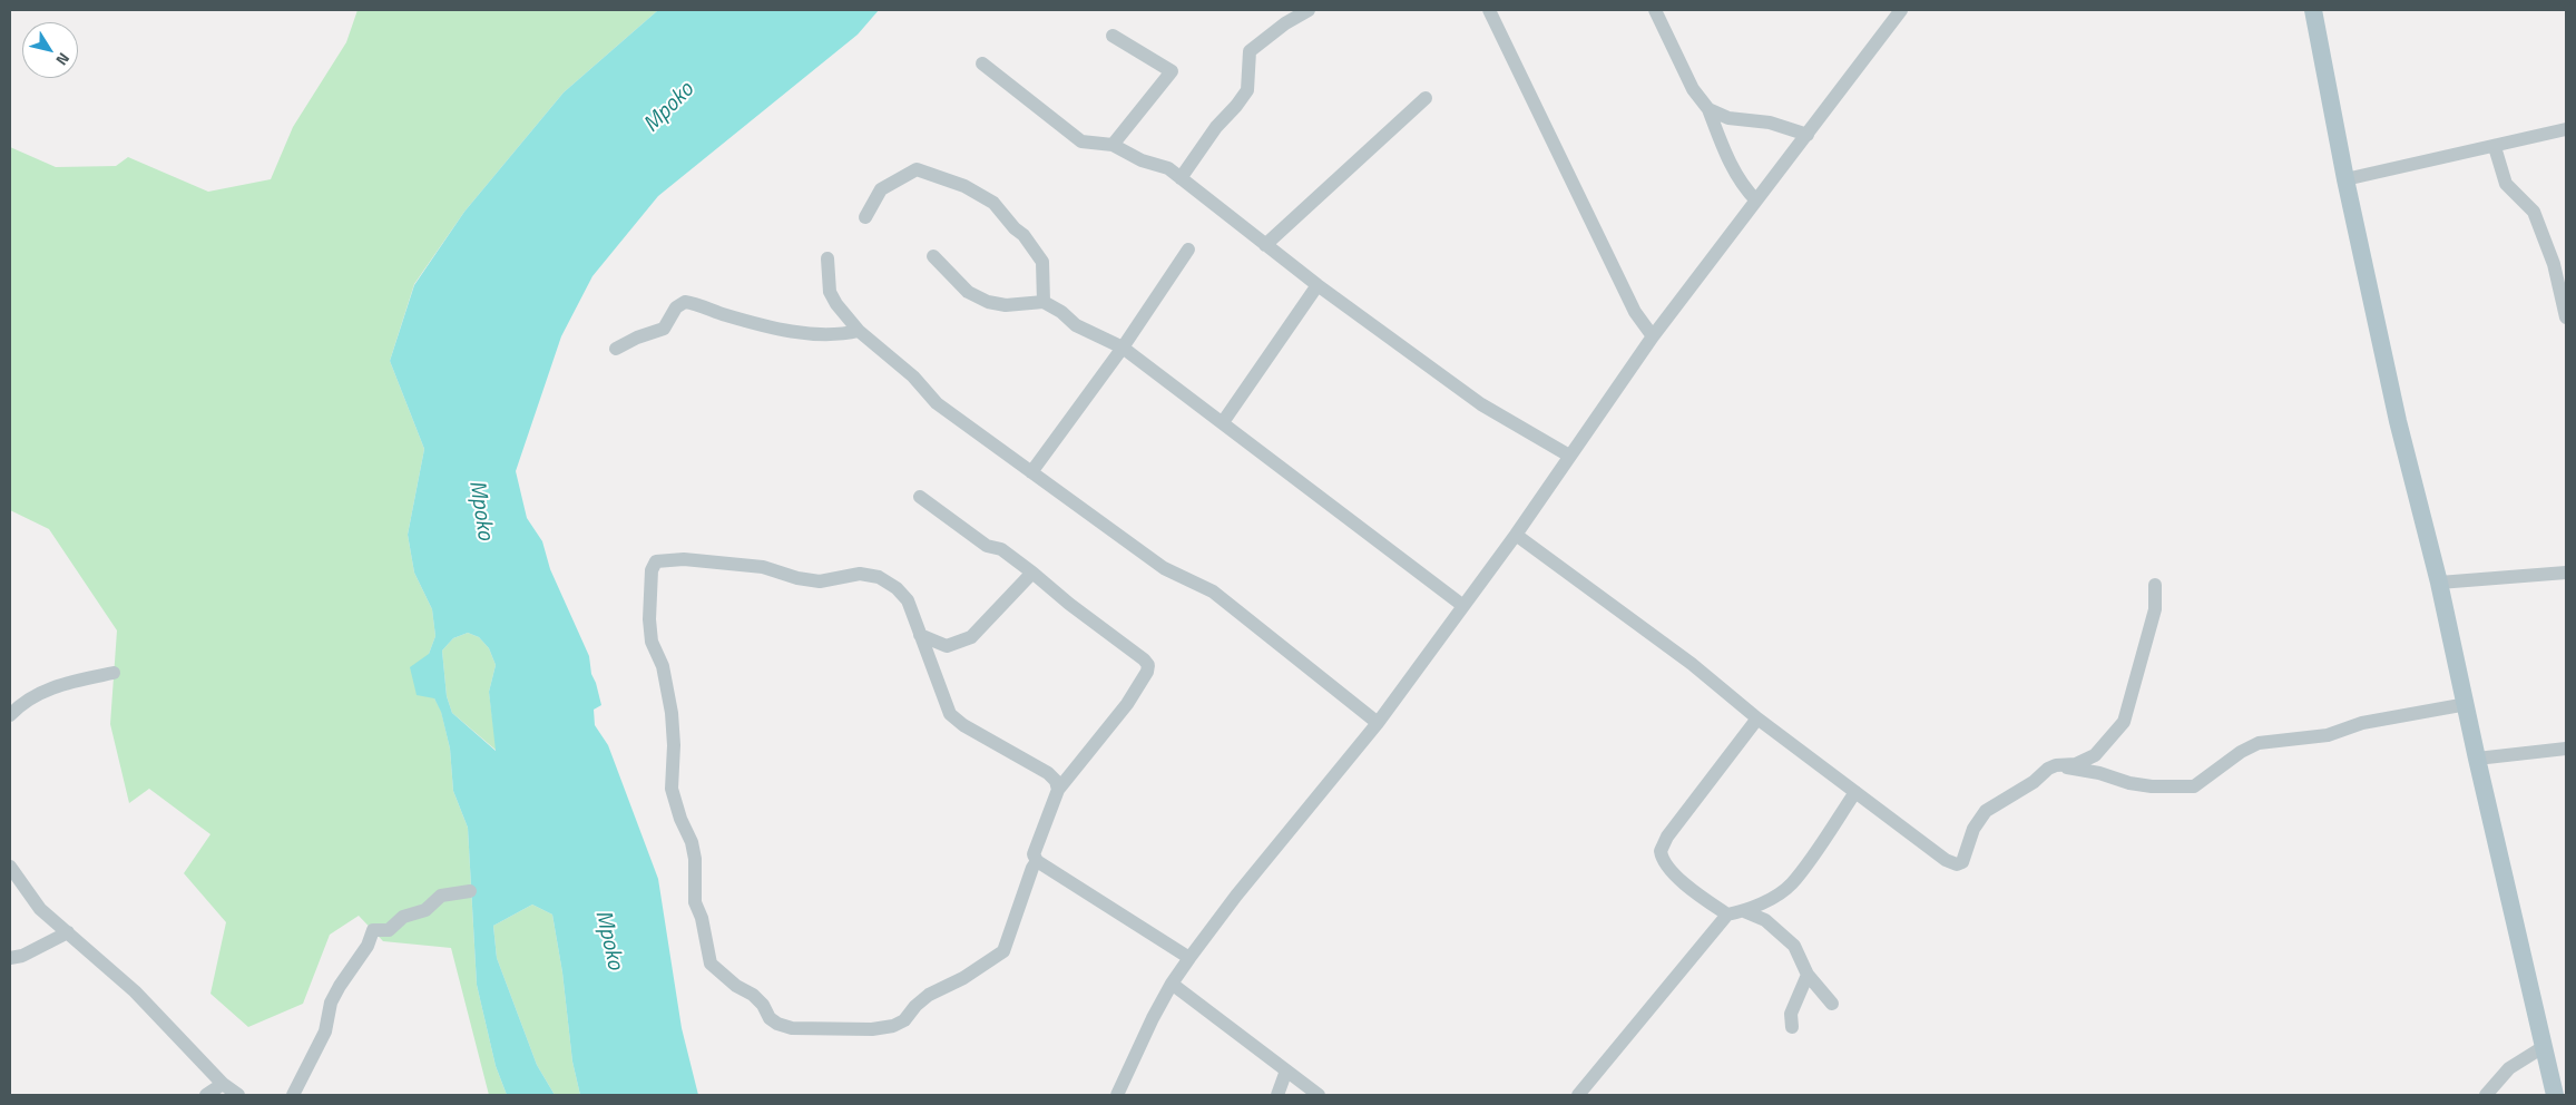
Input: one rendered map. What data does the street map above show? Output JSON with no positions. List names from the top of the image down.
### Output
{
  "water": ["Mpoko"],
  "north": "bottom right"
}
